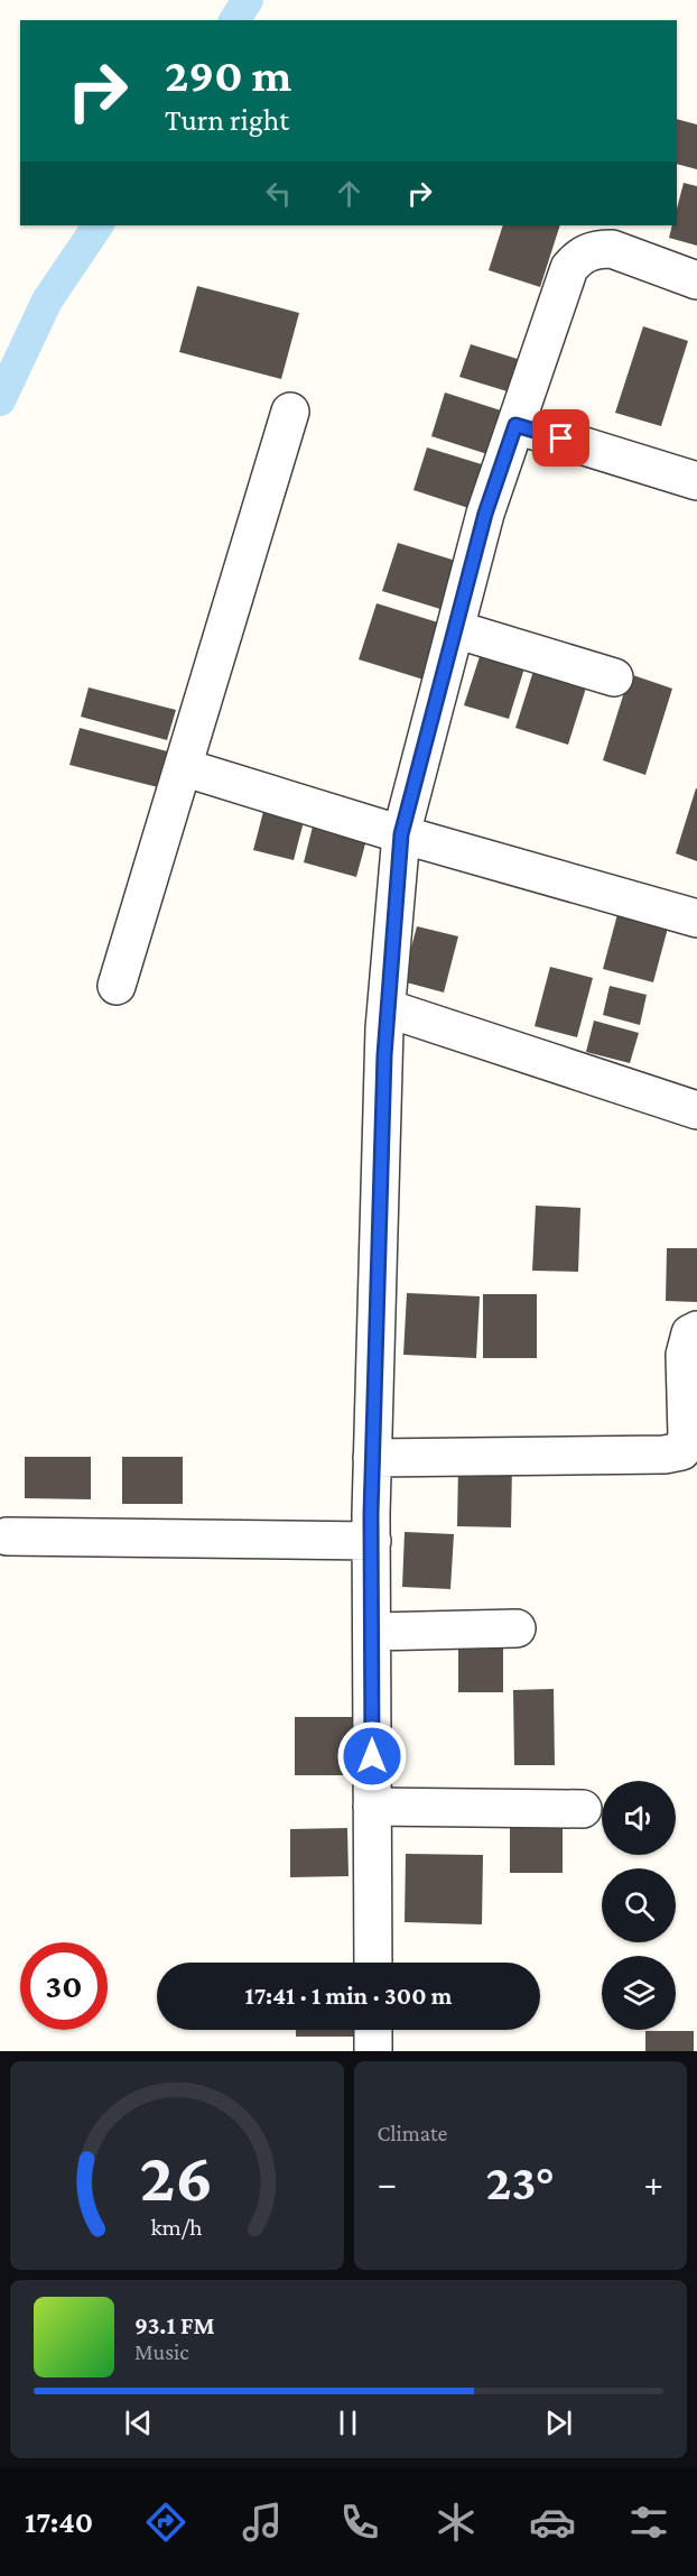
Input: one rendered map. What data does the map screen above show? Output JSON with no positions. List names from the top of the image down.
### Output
{
  "page": {
    "turn": ["290 m", "Turn right"],
    "limit": "30",
    "trip": "17:41 · 1 min · 300 m",
    "tile": "Climate",
    "heat": ["−", "23°", "+"],
    "song": ["93.1 FM", "Music"],
    "tabs": "17:40",
    "gauge": ["26", "km/h"]
  }
}
